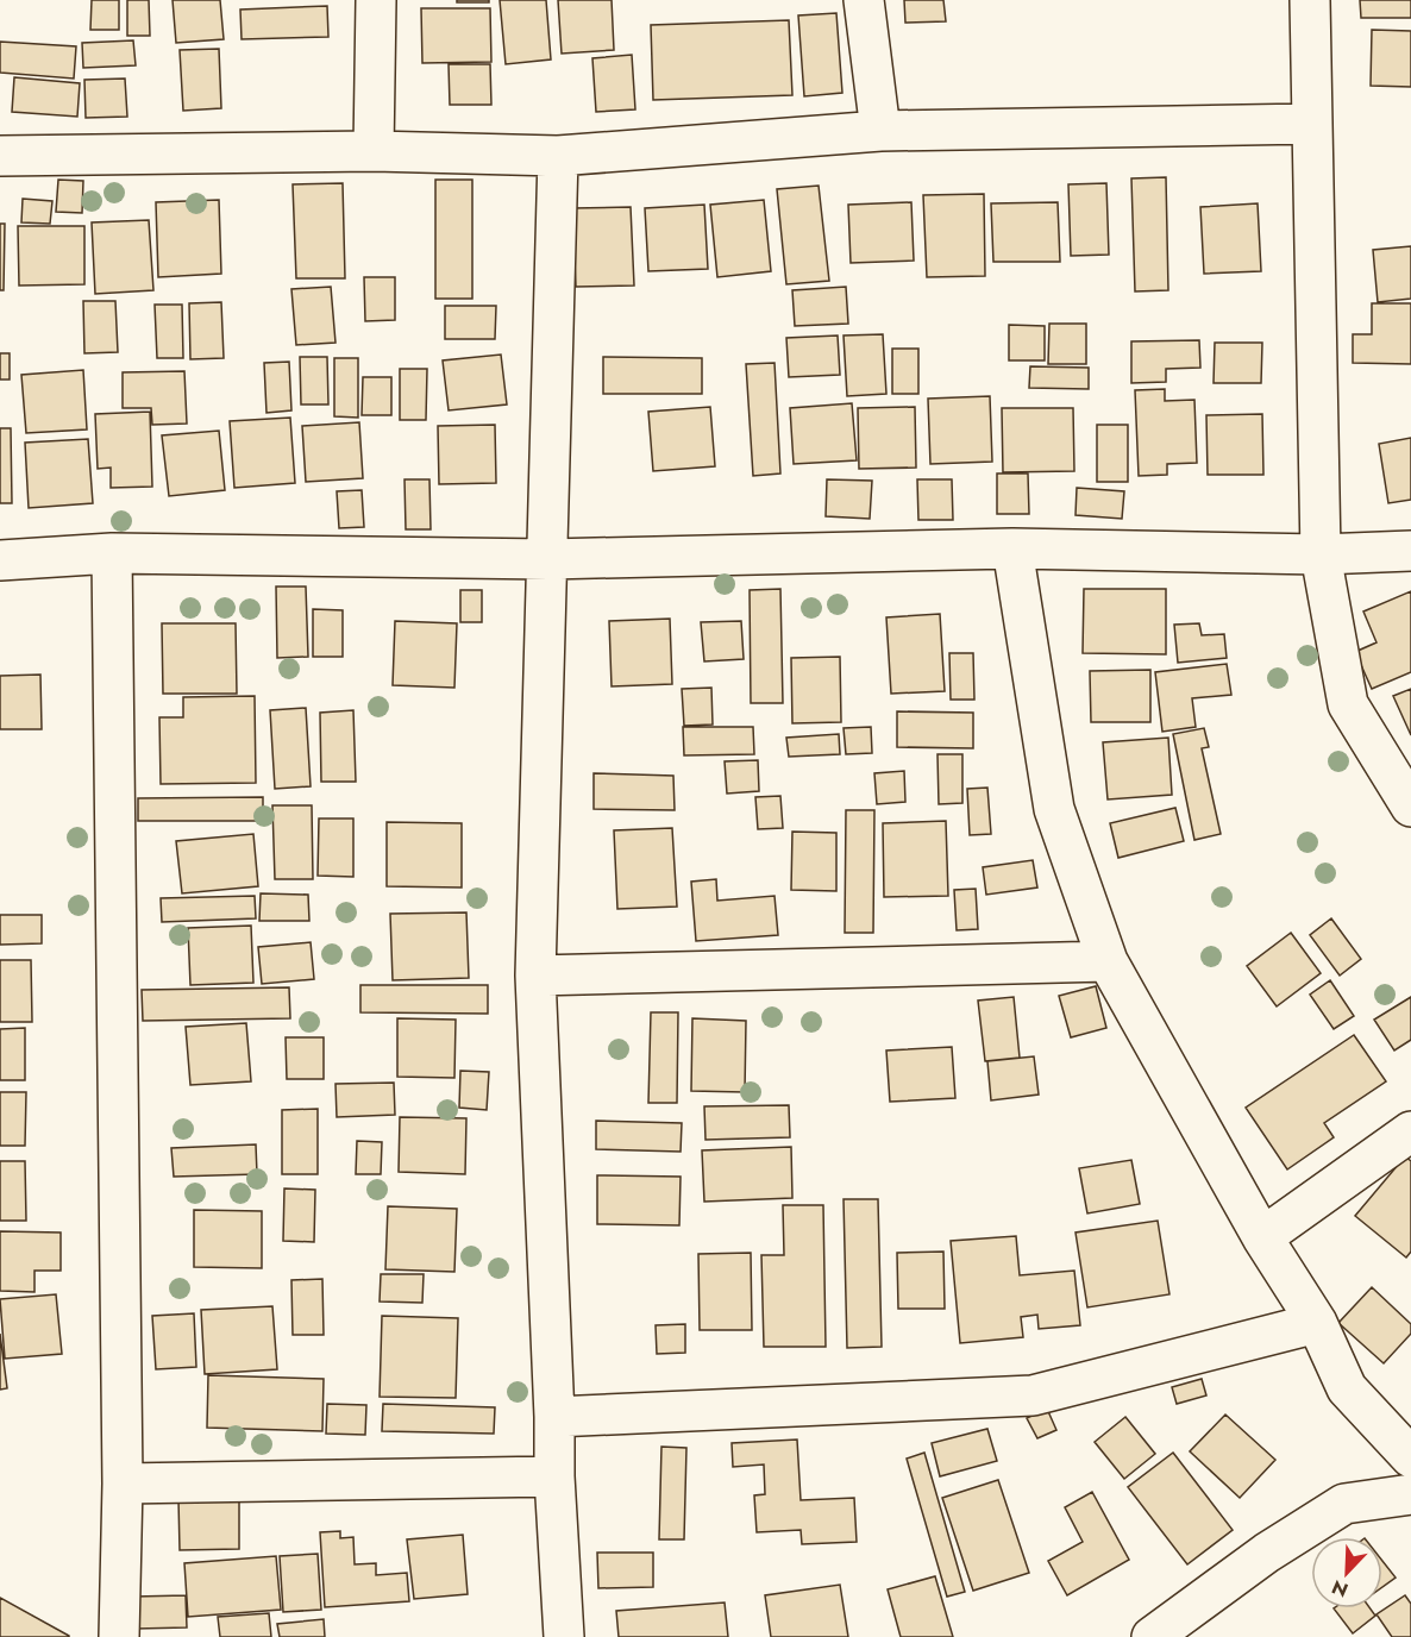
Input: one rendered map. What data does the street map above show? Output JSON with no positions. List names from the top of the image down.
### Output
{
  "north": "bottom left"
}
